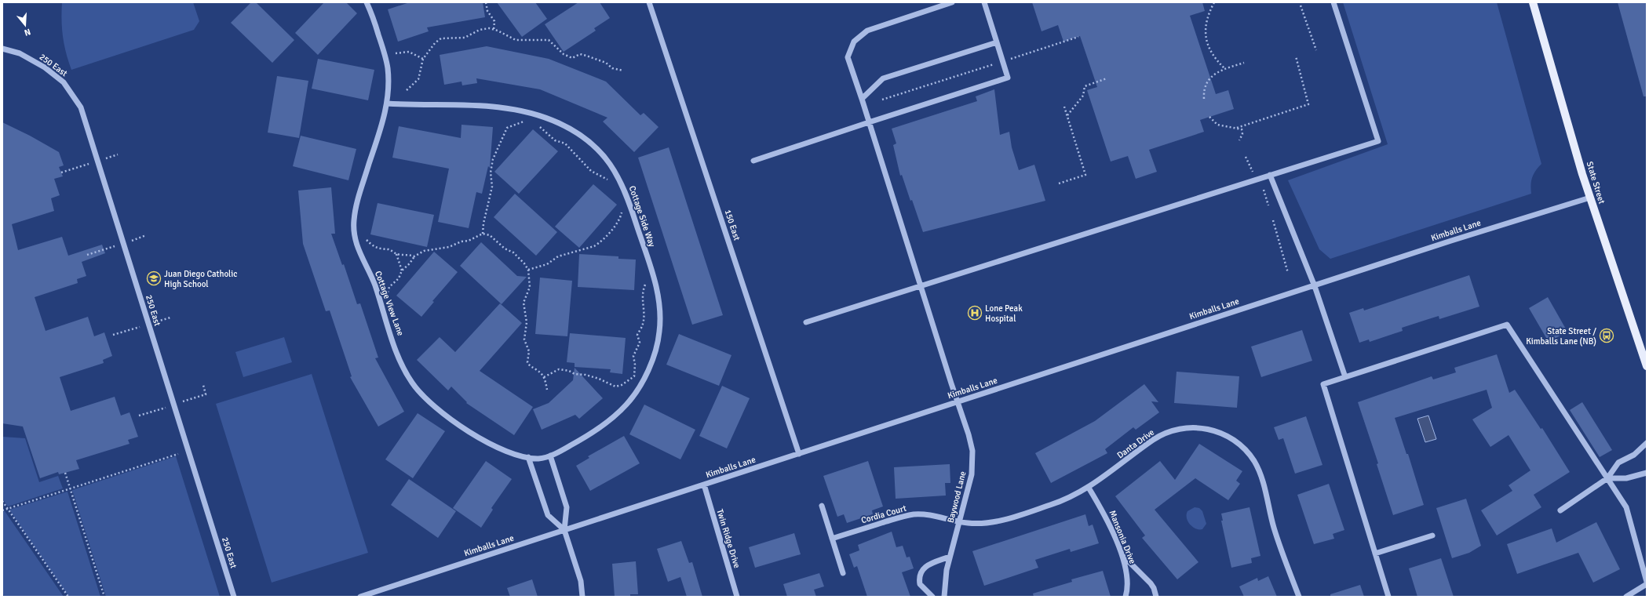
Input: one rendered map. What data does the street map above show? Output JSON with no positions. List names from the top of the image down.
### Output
{
  "streets": {
    "main road": ["State Street"],
    "street": [
      "250 East",
      "Cottage Side Way",
      "150 East",
      "Kimballs Lane",
      "Cottage View Lane",
      "Danta Drive",
      "Baywood Lane",
      "Cordia Court",
      "Mansonia Drive",
      "Twin Ridge Drive"
    ]
  },
  "crossings": [
    ["State Street", "Kimballs Lane"],
    ["Cottage Side Way", "Cottage View Lane"],
    ["150 East", "Kimballs Lane"],
    ["Kimballs Lane", "Baywood Lane"],
    ["Kimballs Lane", "Twin Ridge Drive"],
    ["Danta Drive", "Baywood Lane"],
    ["Danta Drive", "Cordia Court"],
    ["Danta Drive", "Mansonia Drive"],
    ["Baywood Lane", "Cordia Court"]
  ],
  "places": {
    "school or university": ["Juan Diego Catholic High School"],
    "hospital": ["Lone Peak Hospital"],
    "bus stop": ["State Street / Kimballs Lane (NB)"]
  },
  "north": "bottom"
}
